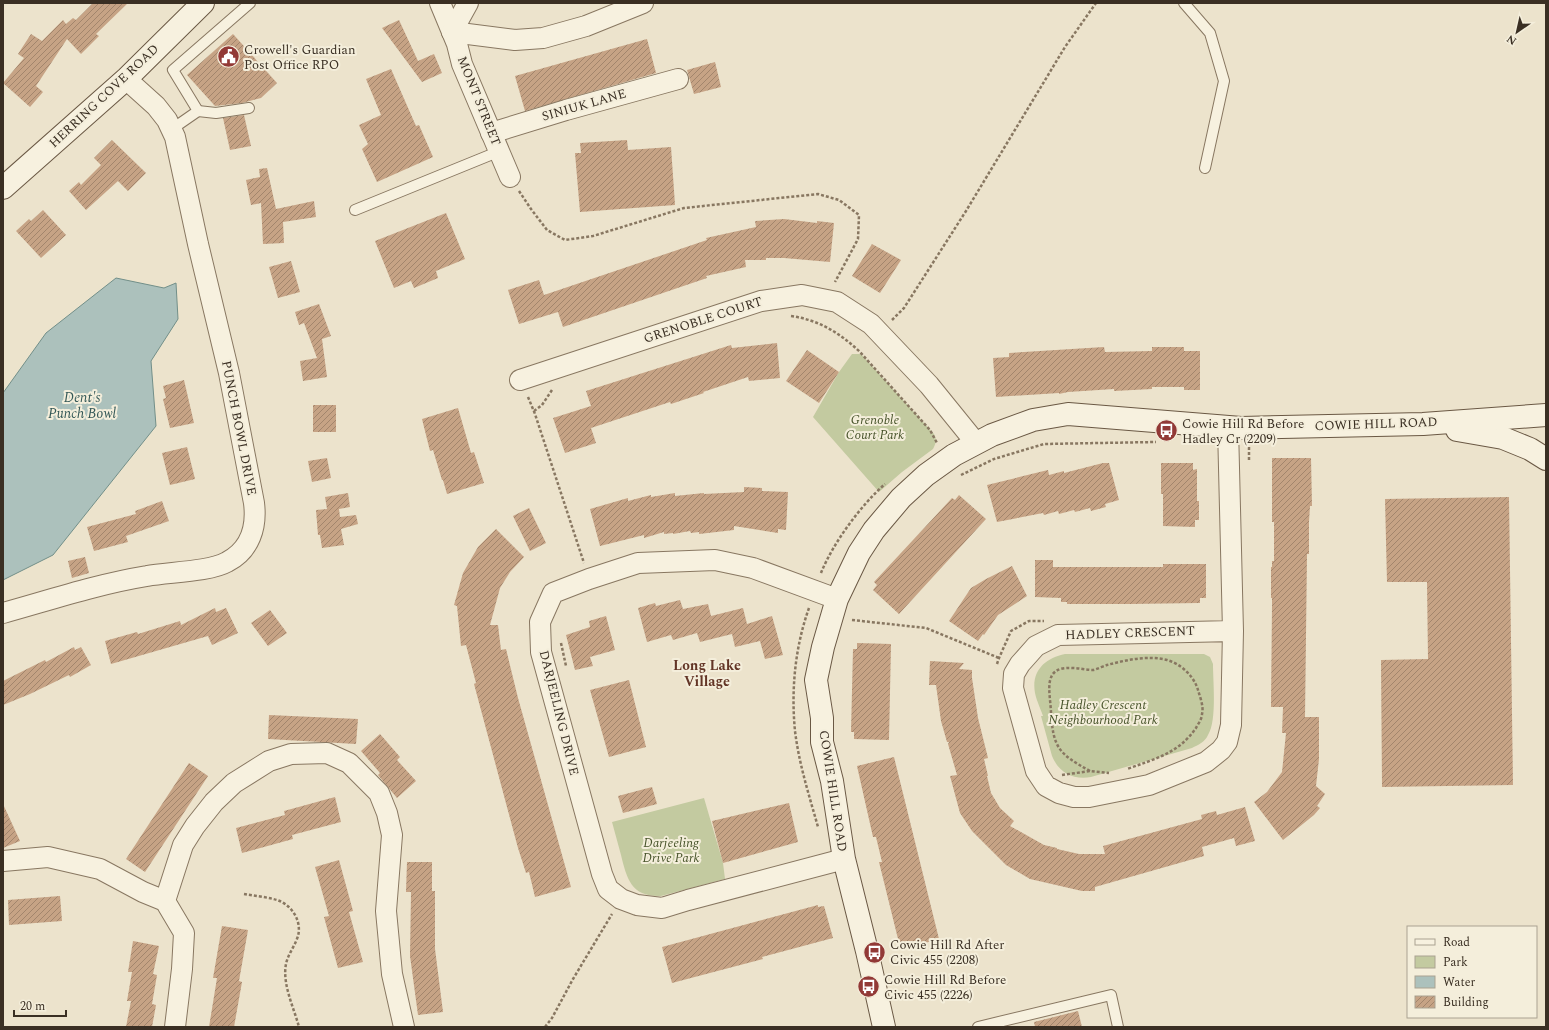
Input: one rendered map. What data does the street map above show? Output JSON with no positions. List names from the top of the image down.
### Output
{
  "streets": {
    "street": [
      "HERRING COVE ROAD",
      "MONT STREET",
      "SINIUK LANE",
      "GRENOBLE COURT",
      "COWIE HILL ROAD",
      "PUNCH BOWL DRIVE",
      "HADLEY CRESCENT",
      "DARJEELING DRIVE"
    ]
  },
  "crossings": [
    ["HERRING COVE ROAD", "PUNCH BOWL DRIVE"],
    ["MONT STREET", "SINIUK LANE"],
    ["GRENOBLE COURT", "COWIE HILL ROAD"],
    ["COWIE HILL ROAD", "HADLEY CRESCENT"],
    ["COWIE HILL ROAD", "DARJEELING DRIVE"]
  ],
  "districts": ["Long Lake Village"],
  "water": ["Dent's Punch Bowl"],
  "parks": ["Grenoble Court Park", "Hadley Crescent Neighbourhood Park", "Darjeeling Drive Park"],
  "places": {
    "public building": ["Crowell's Guardian Post Office RPO"],
    "bus stop": ["Cowie Hill Rd Before Hadley Cr (2209)", "Cowie Hill Rd After Civic 455 (2208)", "Cowie Hill Rd Before Civic 455 (2226)"]
  },
  "legend": [
    "Road",
    "Park",
    "Water",
    "Building"
  ],
  "scale_bar": "20 m",
  "north": "bottom left"
}
